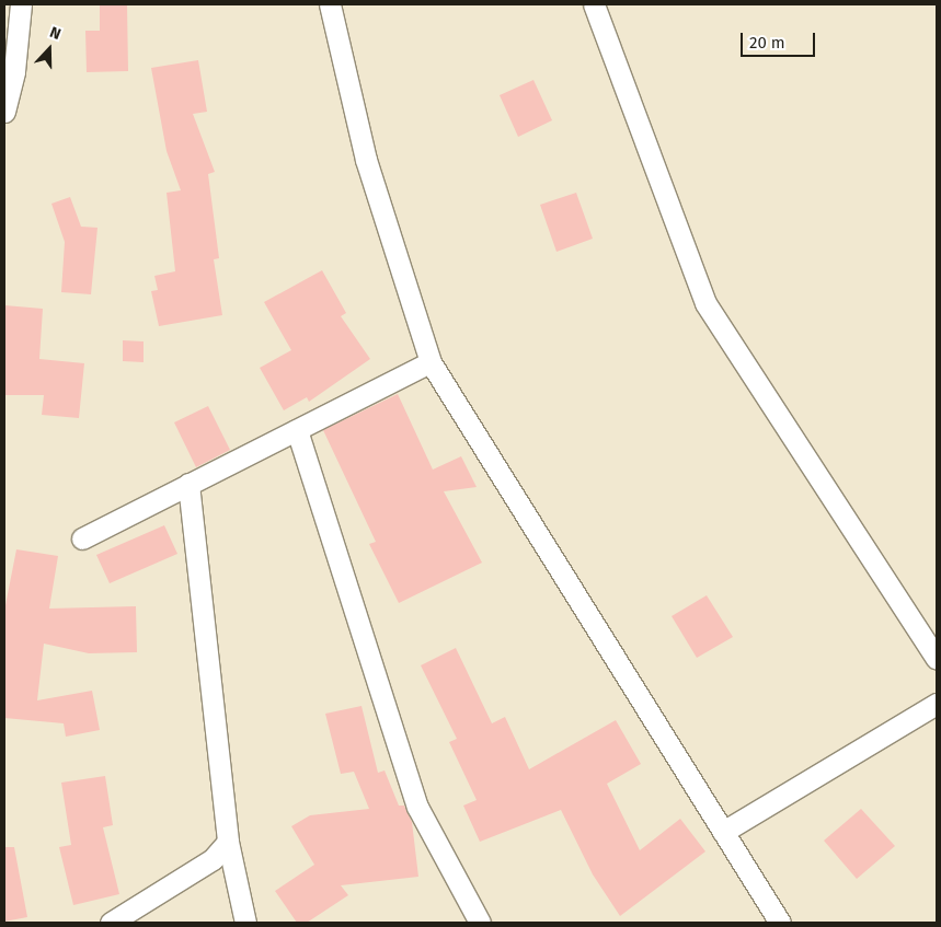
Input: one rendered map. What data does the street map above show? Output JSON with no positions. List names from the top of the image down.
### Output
{
  "scale_bar": "20 m",
  "north": "top"
}
